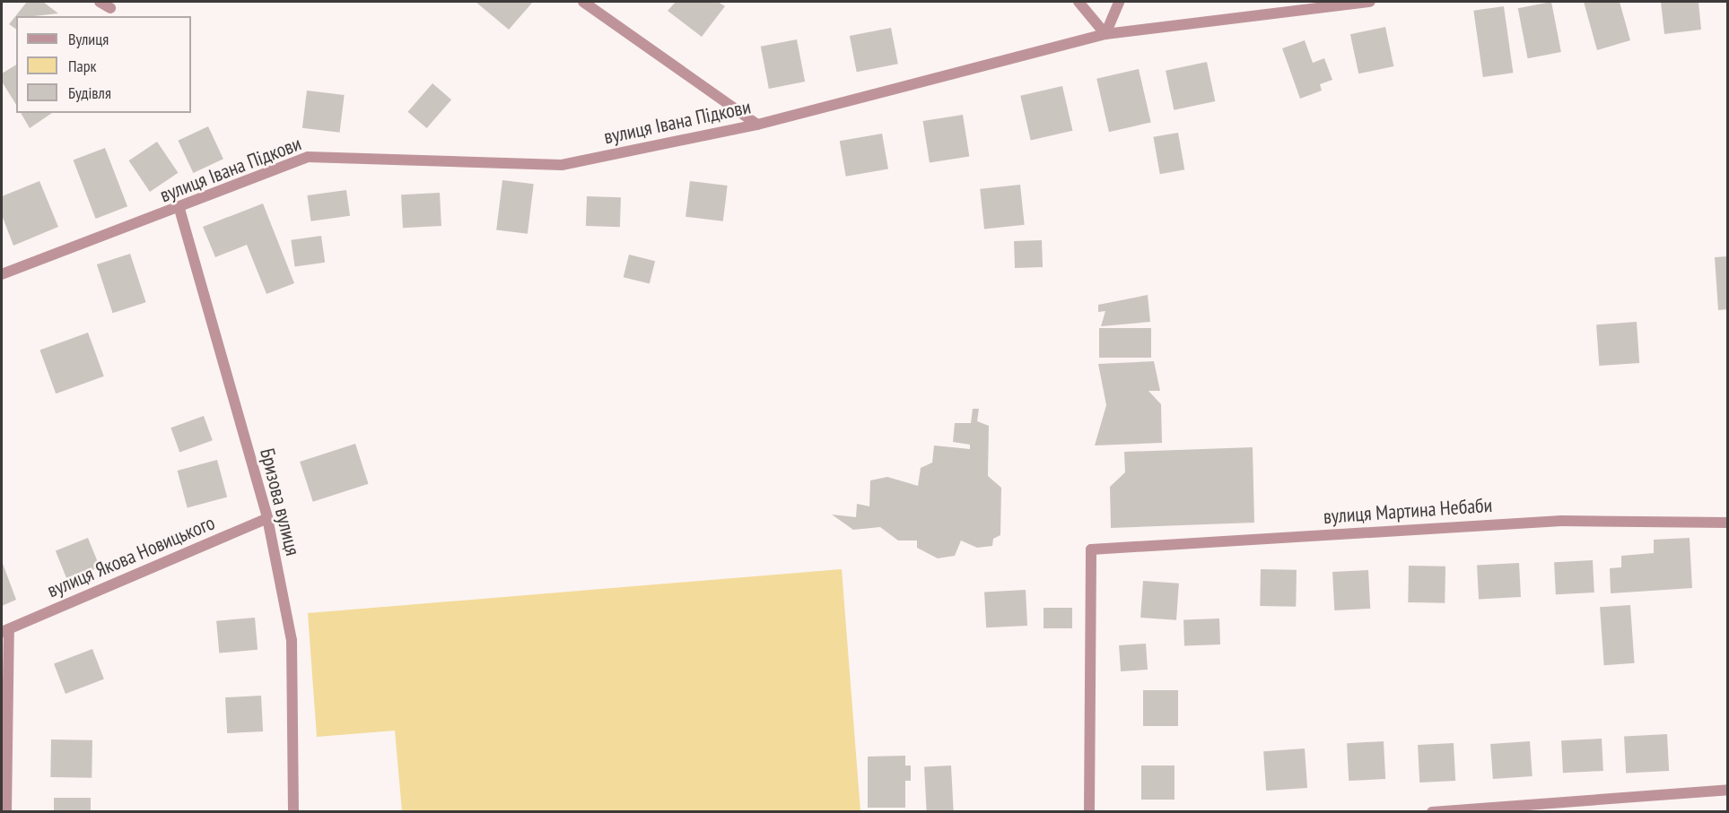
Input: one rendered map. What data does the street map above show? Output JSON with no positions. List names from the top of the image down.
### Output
{
  "streets": {
    "street": [
      "вулиця Івана Підкови",
      "Бризова вулиця",
      "вулиця Мартина Небаби",
      "вулиця Якова Новицького"
    ]
  },
  "crossings": [
    ["вулиця Івана Підкови", "Бризова вулиця"],
    ["Бризова вулиця", "вулиця Якова Новицького"]
  ],
  "legend": ["Вулиця", "Парк", "Будівля"]
}
